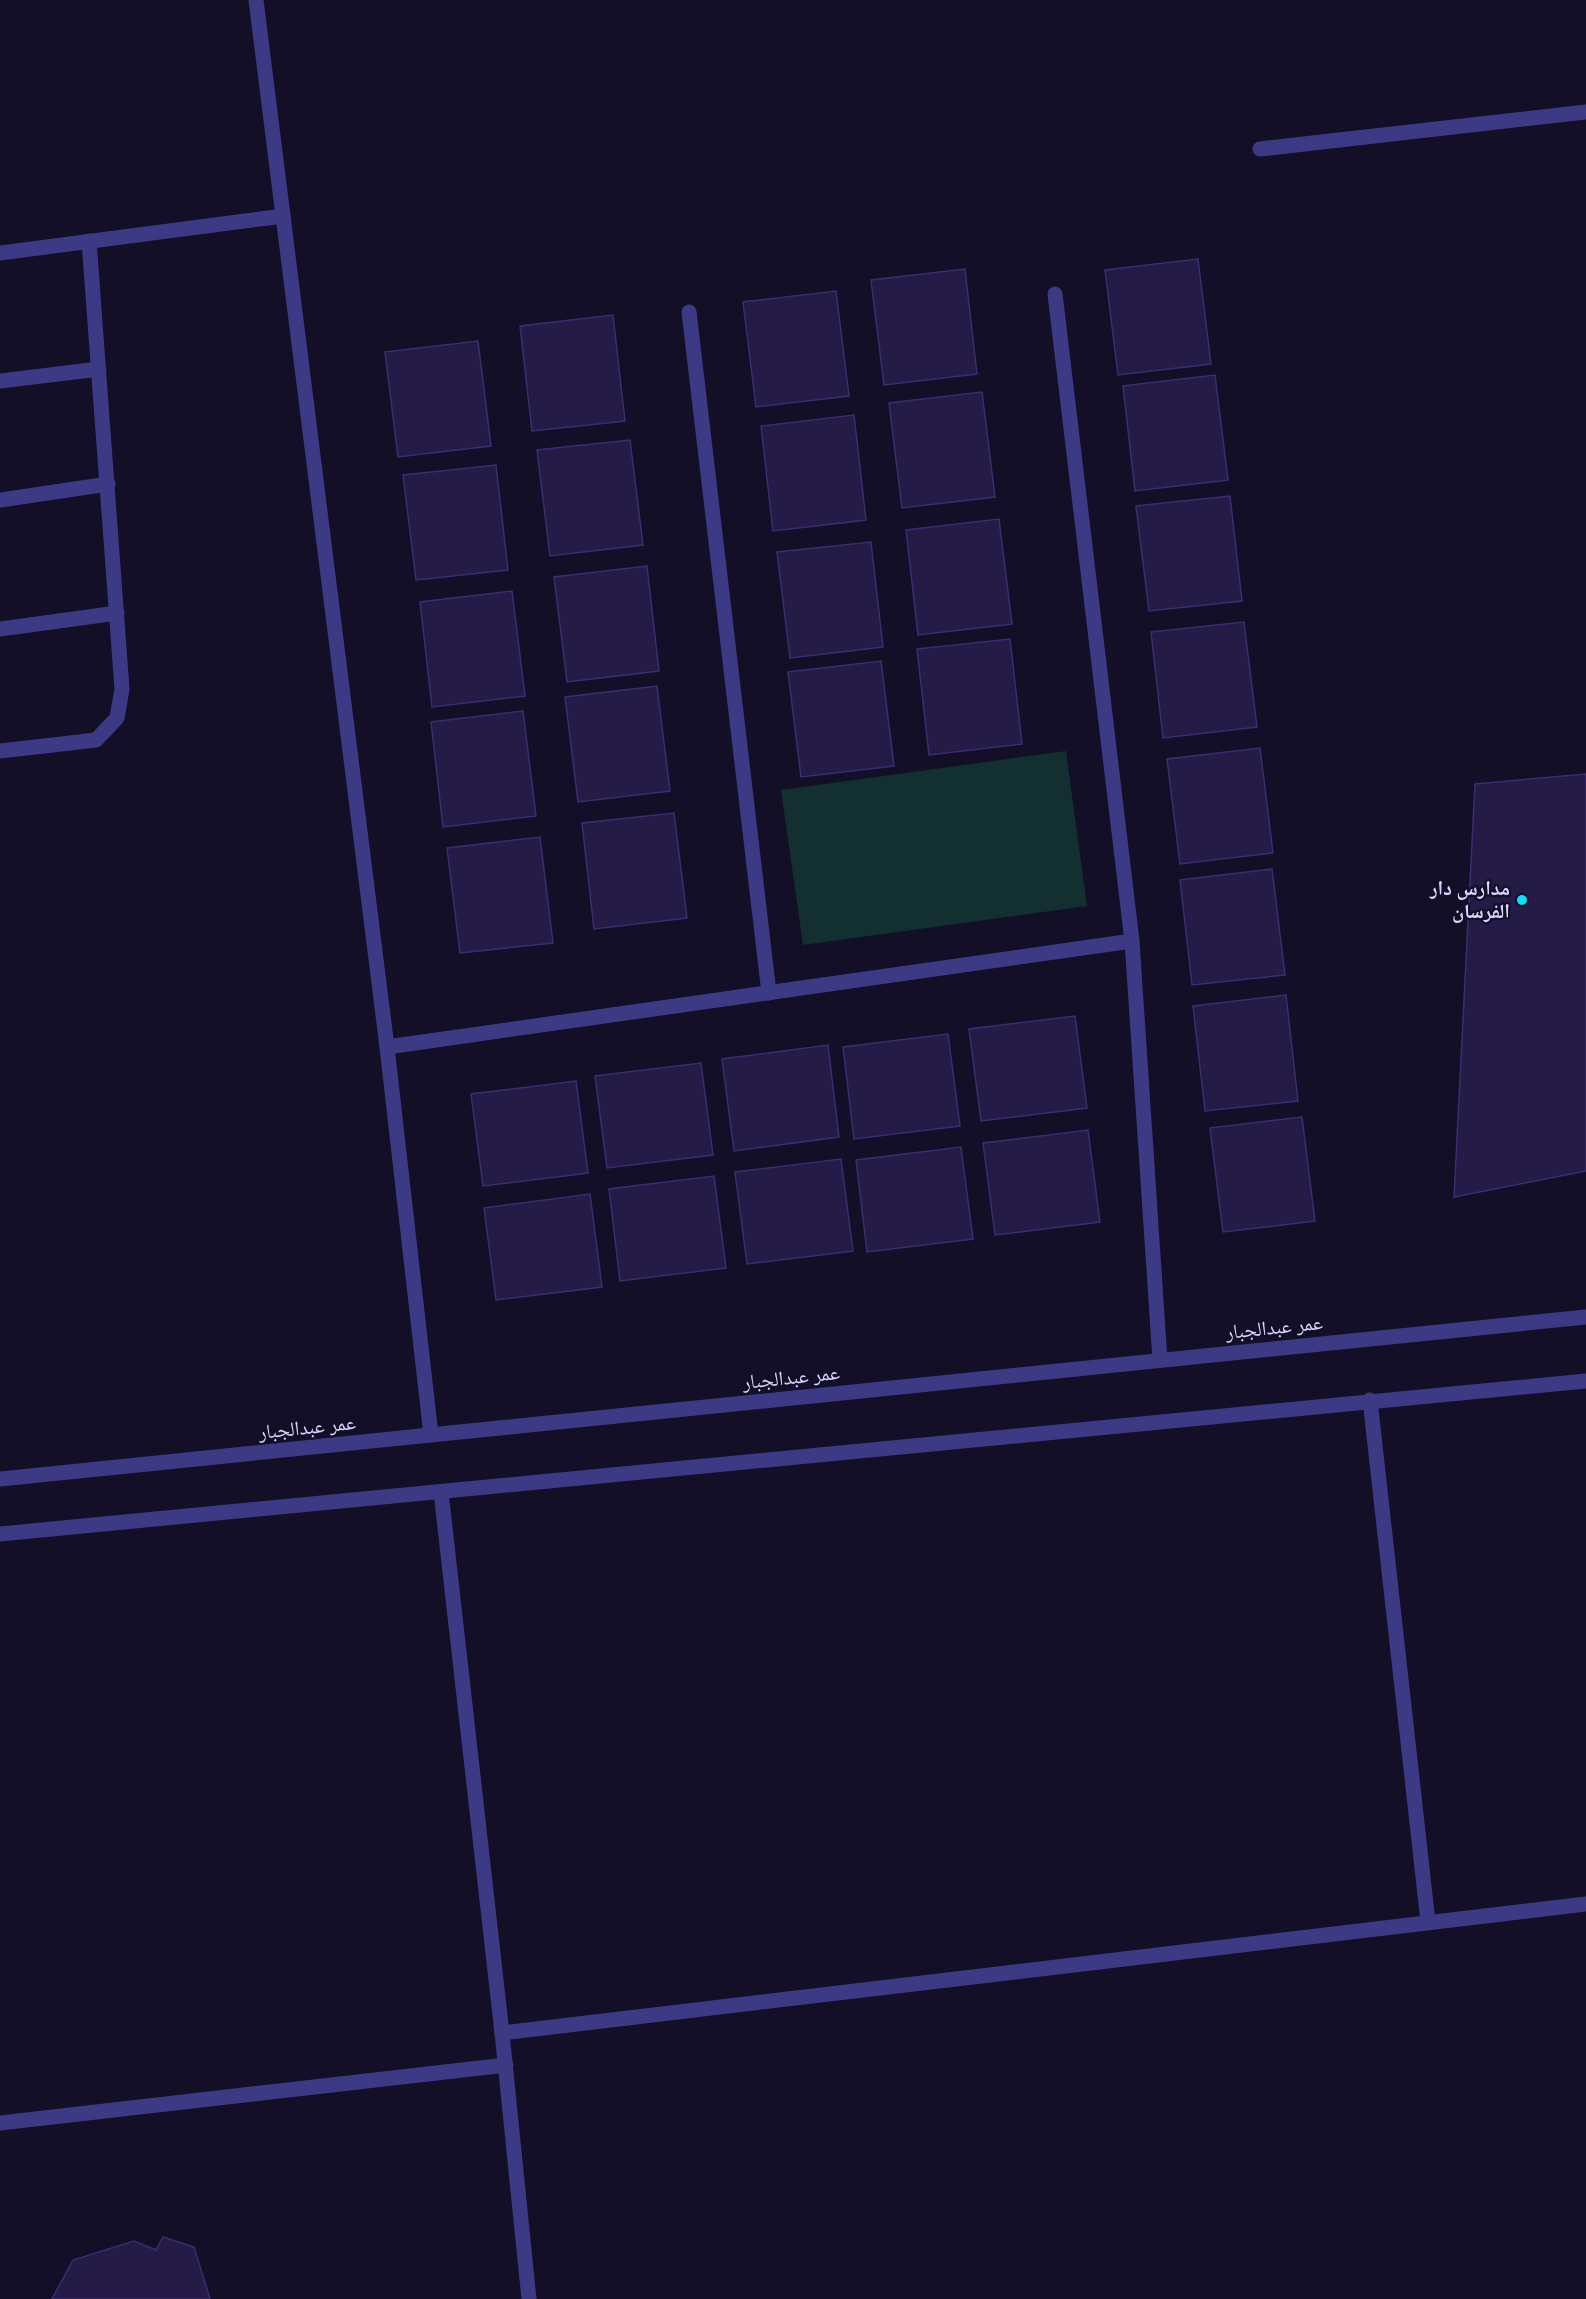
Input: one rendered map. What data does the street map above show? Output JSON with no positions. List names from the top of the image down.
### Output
{
  "streets": {
    "street": ["عمر عبدالجبار"]
  },
  "places": ["مدارس دار الفرسان"]
}
